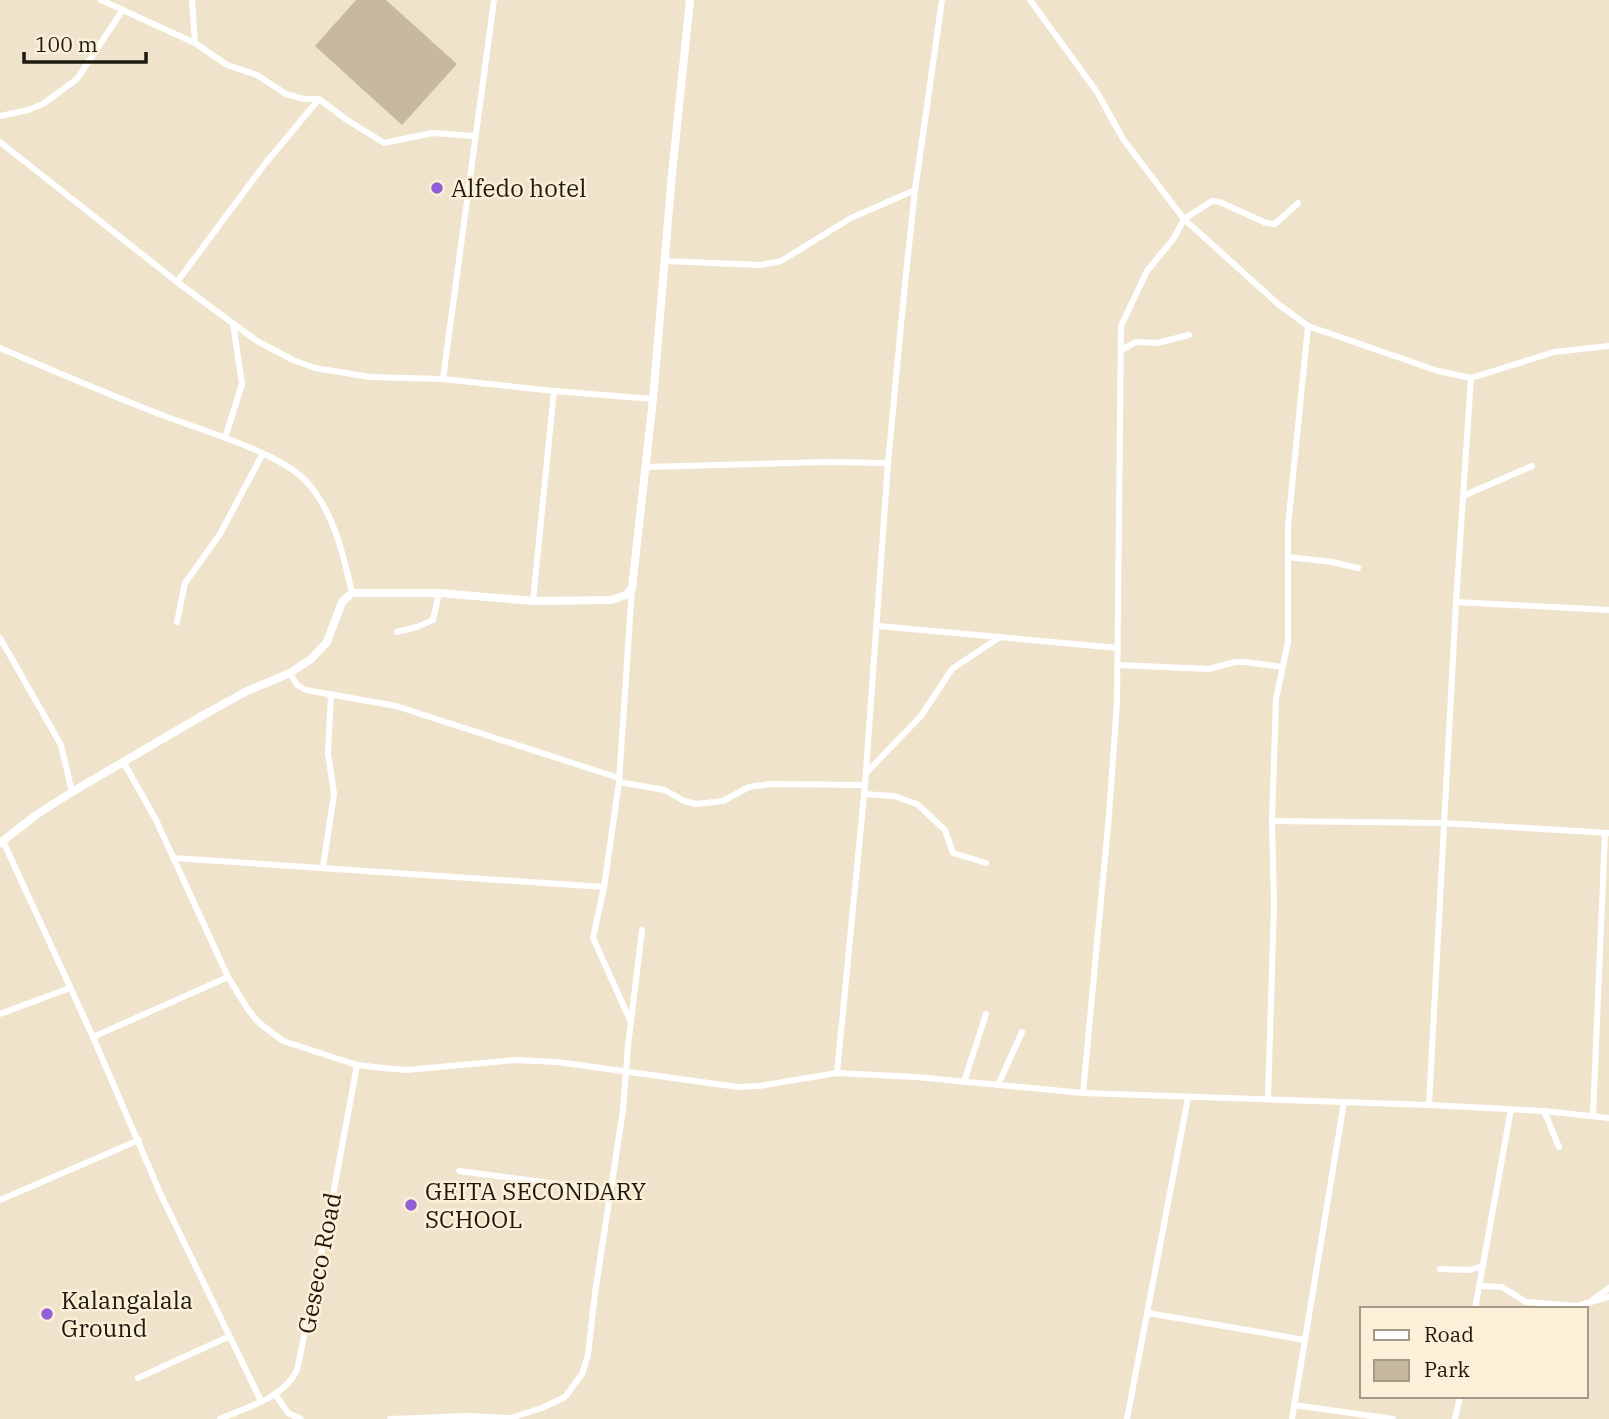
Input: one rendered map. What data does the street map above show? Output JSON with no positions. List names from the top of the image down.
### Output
{
  "streets": {
    "street": ["Geseco Road"]
  },
  "places": ["Alfedo hotel", "GEITA SECONDARY SCHOOL", "Kalangalala Ground"],
  "legend": ["Road", "Park"],
  "scale_bar": "100 m"
}
